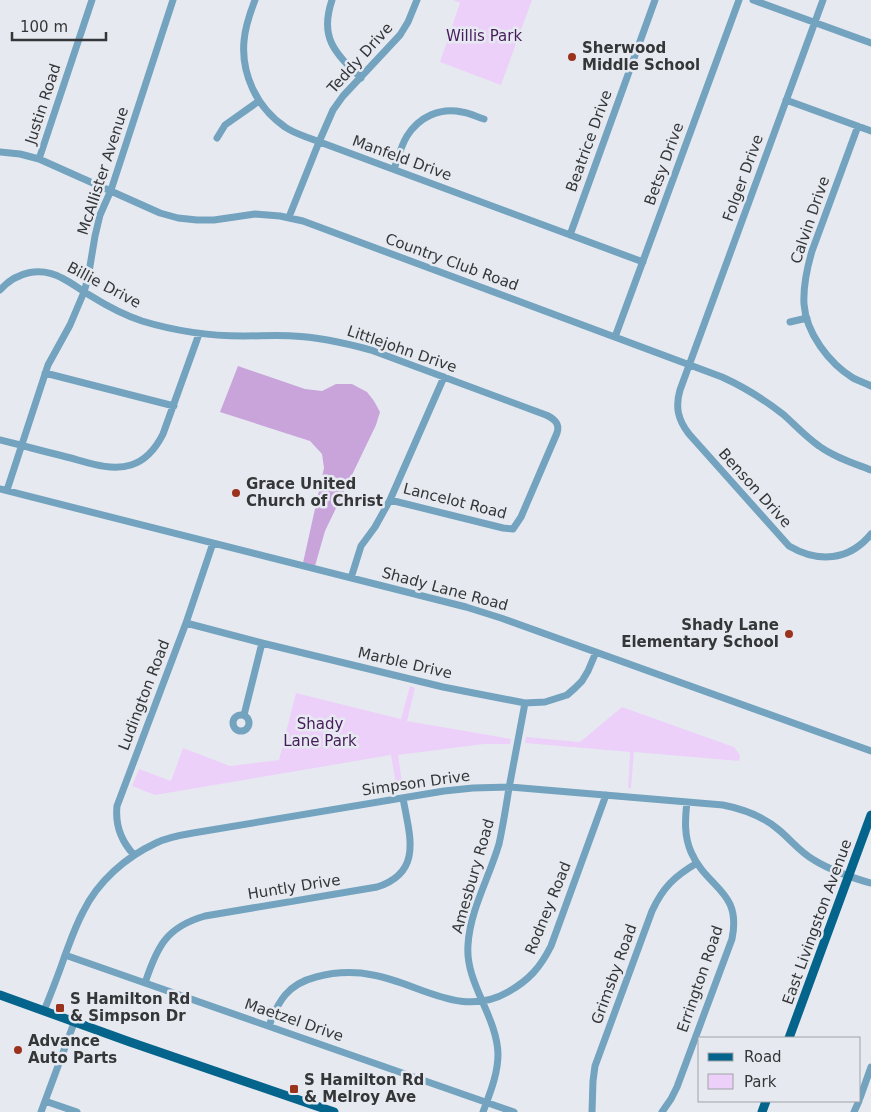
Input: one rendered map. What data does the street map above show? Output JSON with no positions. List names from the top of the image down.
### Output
{
  "streets": {
    "main road": ["East Livingston Avenue"],
    "street": [
      "Teddy Drive",
      "Justin Road",
      "Beatrice Drive",
      "Manfeld Drive",
      "Betsy Drive",
      "McAllister Avenue",
      "Folger Drive",
      "Calvin Drive",
      "Country Club Road",
      "Billie Drive",
      "Littlejohn Drive",
      "Benson Drive",
      "Lancelot Road",
      "Shady Lane Road",
      "Marble Drive",
      "Ludington Road",
      "Simpson Drive",
      "Amesbury Road",
      "Huntly Drive",
      "Rodney Road",
      "Grimsby Road",
      "Errington Road",
      "Maetzel Drive"
    ]
  },
  "crossings": [
    ["Teddy Drive", "Manfeld Drive"],
    ["Teddy Drive", "Country Club Road"],
    ["Justin Road", "Country Club Road"],
    ["Beatrice Drive", "Manfeld Drive"],
    ["Manfeld Drive", "Betsy Drive"],
    ["Betsy Drive", "Country Club Road"],
    ["McAllister Avenue", "Country Club Road"],
    ["McAllister Avenue", "Billie Drive"],
    ["McAllister Avenue", "Shady Lane Road"],
    ["Folger Drive", "Country Club Road"],
    ["Folger Drive", "Benson Drive"],
    ["Country Club Road", "Benson Drive"],
    ["Billie Drive", "Littlejohn Drive"],
    ["Littlejohn Drive", "Lancelot Road"],
    ["Shady Lane Road", "Marble Drive"],
    ["Shady Lane Road", "Ludington Road"],
    ["Marble Drive", "Ludington Road"],
    ["Marble Drive", "Amesbury Road"],
    ["Ludington Road", "Simpson Drive"],
    ["Simpson Drive", "Amesbury Road"],
    ["Simpson Drive", "Huntly Drive"],
    ["Simpson Drive", "Rodney Road"],
    ["Simpson Drive", "East Livingston Avenue"],
    ["Simpson Drive", "Errington Road"],
    ["Simpson Drive", "Maetzel Drive"],
    ["Amesbury Road", "Rodney Road"],
    ["Amesbury Road", "Maetzel Drive"],
    ["Huntly Drive", "Maetzel Drive"],
    ["Grimsby Road", "Errington Road"]
  ],
  "parks": ["Willis Park", "Shady Lane Park"],
  "places": {
    "other": [
      "Sherwood Middle School",
      "Grace United Church of Christ",
      "Shady Lane Elementary School",
      "Advance Auto Parts"
    ],
    "transit": ["S Hamilton Rd & Simpson Dr", "S Hamilton Rd & Melroy Ave"]
  },
  "legend": ["Road", "Park"],
  "scale_bar": "100 m"
}
